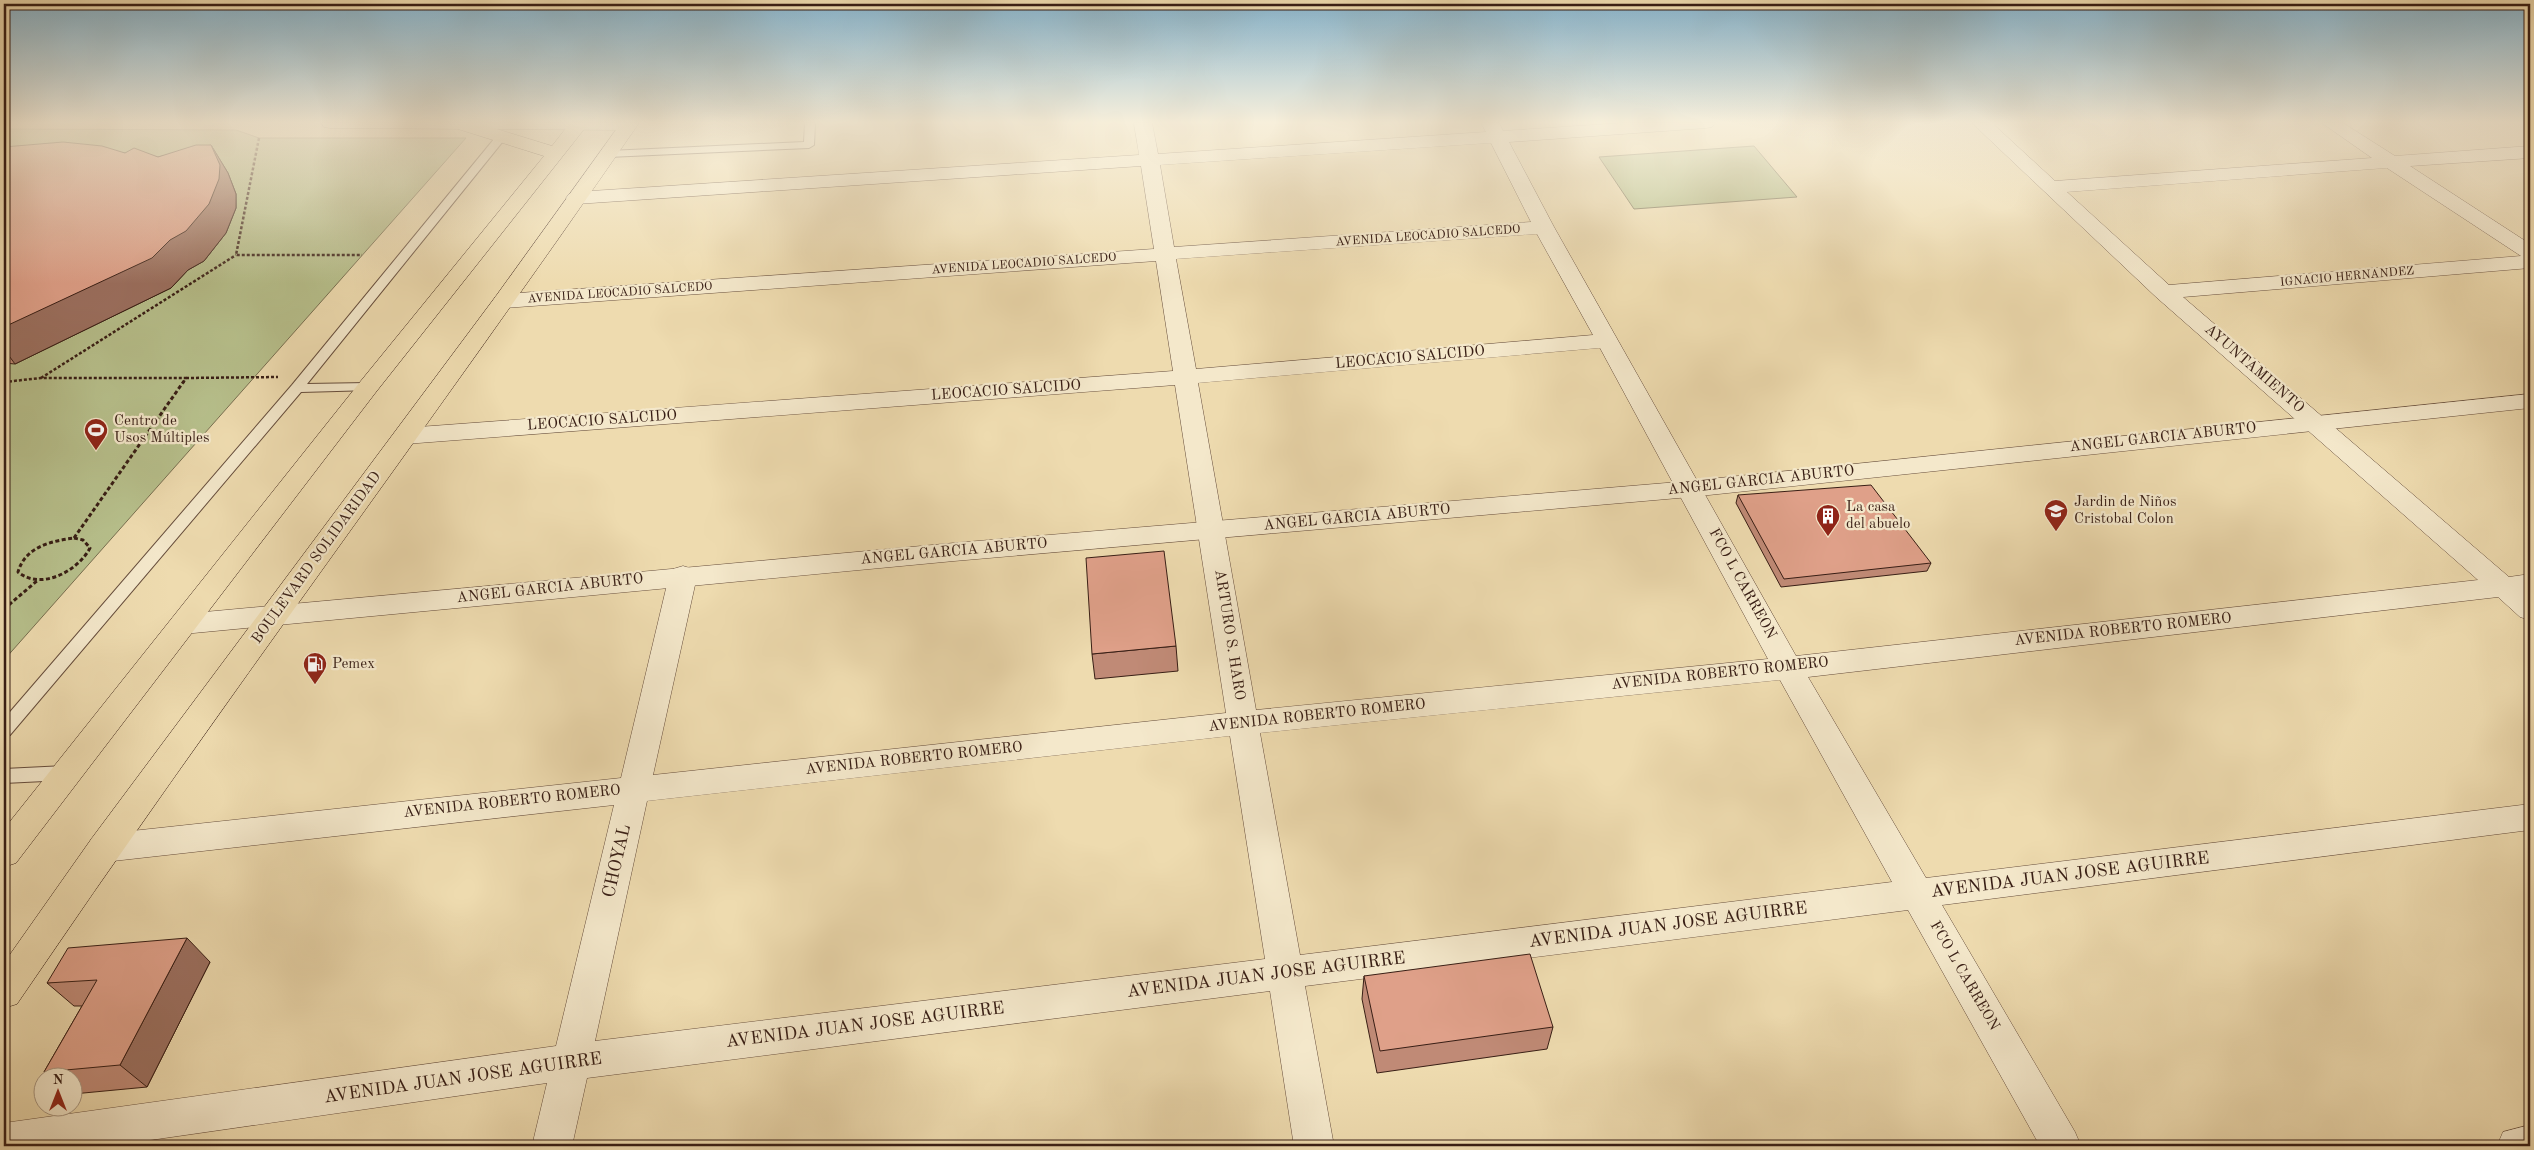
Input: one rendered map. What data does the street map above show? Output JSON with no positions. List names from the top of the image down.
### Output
{
  "streets": {
    "main road": ["BOULEVARD SOLIDARIDAD"],
    "street": [
      "AVENIDA LEOCADIO SALCEDO",
      "IGNACIO HERNANDEZ",
      "LEOCACIO SALCIDO",
      "AYUNTAMIENTO",
      "ANGEL GARCIA ABURTO",
      "FCO L CARREON",
      "AVENIDA ROBERTO ROMERO",
      "ARTURO S. HARO",
      "CHOYAL",
      "AVENIDA JUAN JOSE AGUIRRE"
    ]
  },
  "crossings": [
    ["AVENIDA LEOCADIO SALCEDO", "BOULEVARD SOLIDARIDAD"],
    ["AVENIDA LEOCADIO SALCEDO", "FCO L CARREON"],
    ["AVENIDA LEOCADIO SALCEDO", "ARTURO S. HARO"],
    ["IGNACIO HERNANDEZ", "AYUNTAMIENTO"],
    ["LEOCACIO SALCIDO", "BOULEVARD SOLIDARIDAD"],
    ["LEOCACIO SALCIDO", "FCO L CARREON"],
    ["LEOCACIO SALCIDO", "ARTURO S. HARO"],
    ["AYUNTAMIENTO", "ANGEL GARCIA ABURTO"],
    ["AYUNTAMIENTO", "AVENIDA ROBERTO ROMERO"],
    ["ANGEL GARCIA ABURTO", "BOULEVARD SOLIDARIDAD"],
    ["ANGEL GARCIA ABURTO", "FCO L CARREON"],
    ["ANGEL GARCIA ABURTO", "ARTURO S. HARO"],
    ["ANGEL GARCIA ABURTO", "CHOYAL"],
    ["BOULEVARD SOLIDARIDAD", "AVENIDA ROBERTO ROMERO"],
    ["FCO L CARREON", "AVENIDA ROBERTO ROMERO"],
    ["FCO L CARREON", "AVENIDA JUAN JOSE AGUIRRE"],
    ["AVENIDA ROBERTO ROMERO", "ARTURO S. HARO"],
    ["AVENIDA ROBERTO ROMERO", "CHOYAL"],
    ["ARTURO S. HARO", "AVENIDA JUAN JOSE AGUIRRE"],
    ["CHOYAL", "AVENIDA JUAN JOSE AGUIRRE"]
  ],
  "places": {
    "sports": ["Centro de Usos Múltiples"],
    "school or university": ["Jardin de Niños Cristobal Colon"],
    "building": ["La casa del abuelo"],
    "fuel station": ["Pemex"]
  },
  "north": "top"
}
